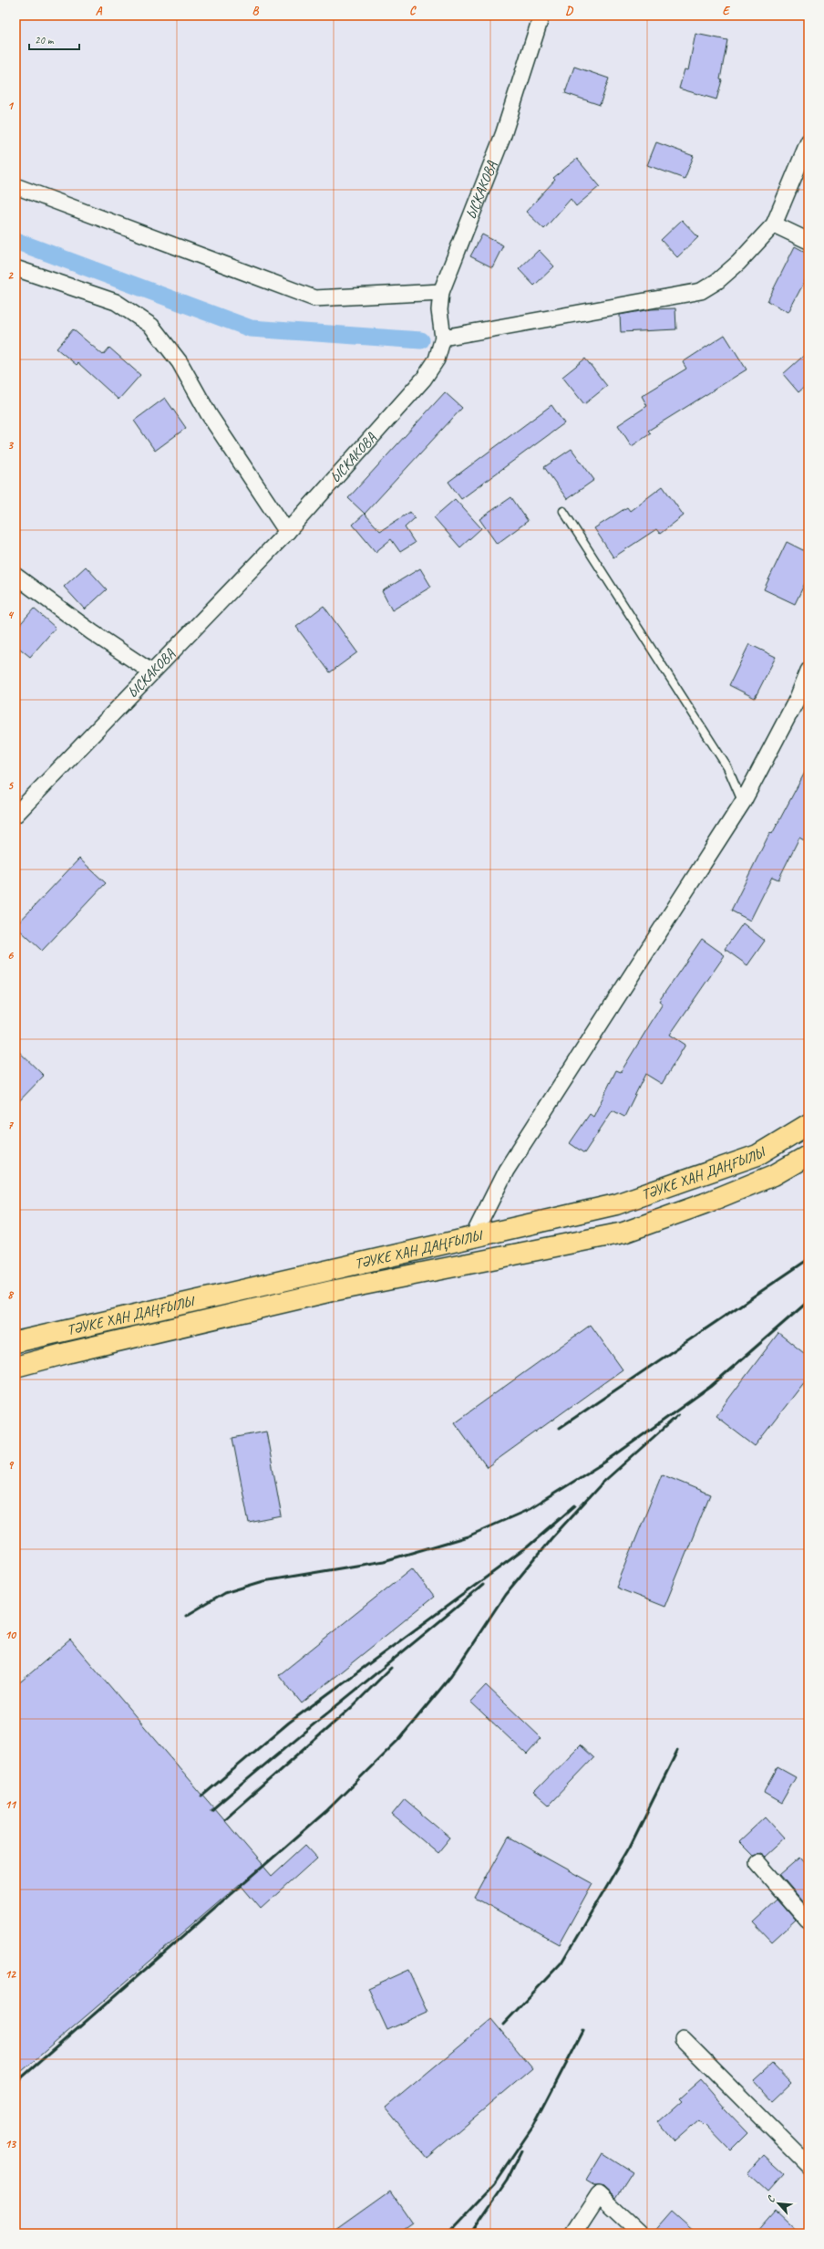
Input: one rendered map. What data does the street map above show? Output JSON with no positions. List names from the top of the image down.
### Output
{
  "streets": {
    "main road": ["ТӘУКЕ ХАН ДАҢҒЫЛЫ"],
    "street": ["ЫСКАКОВА"]
  },
  "scale_bar": "20 m",
  "north": "top left",
  "grid": {
    "columns": [
      "A",
      "B",
      "C",
      "D",
      "E"
    ],
    "rows": [
      "1",
      "2",
      "3",
      "4",
      "5",
      "6",
      "7",
      "8",
      "9",
      "10",
      "11",
      "12",
      "13"
    ]
  }
}
